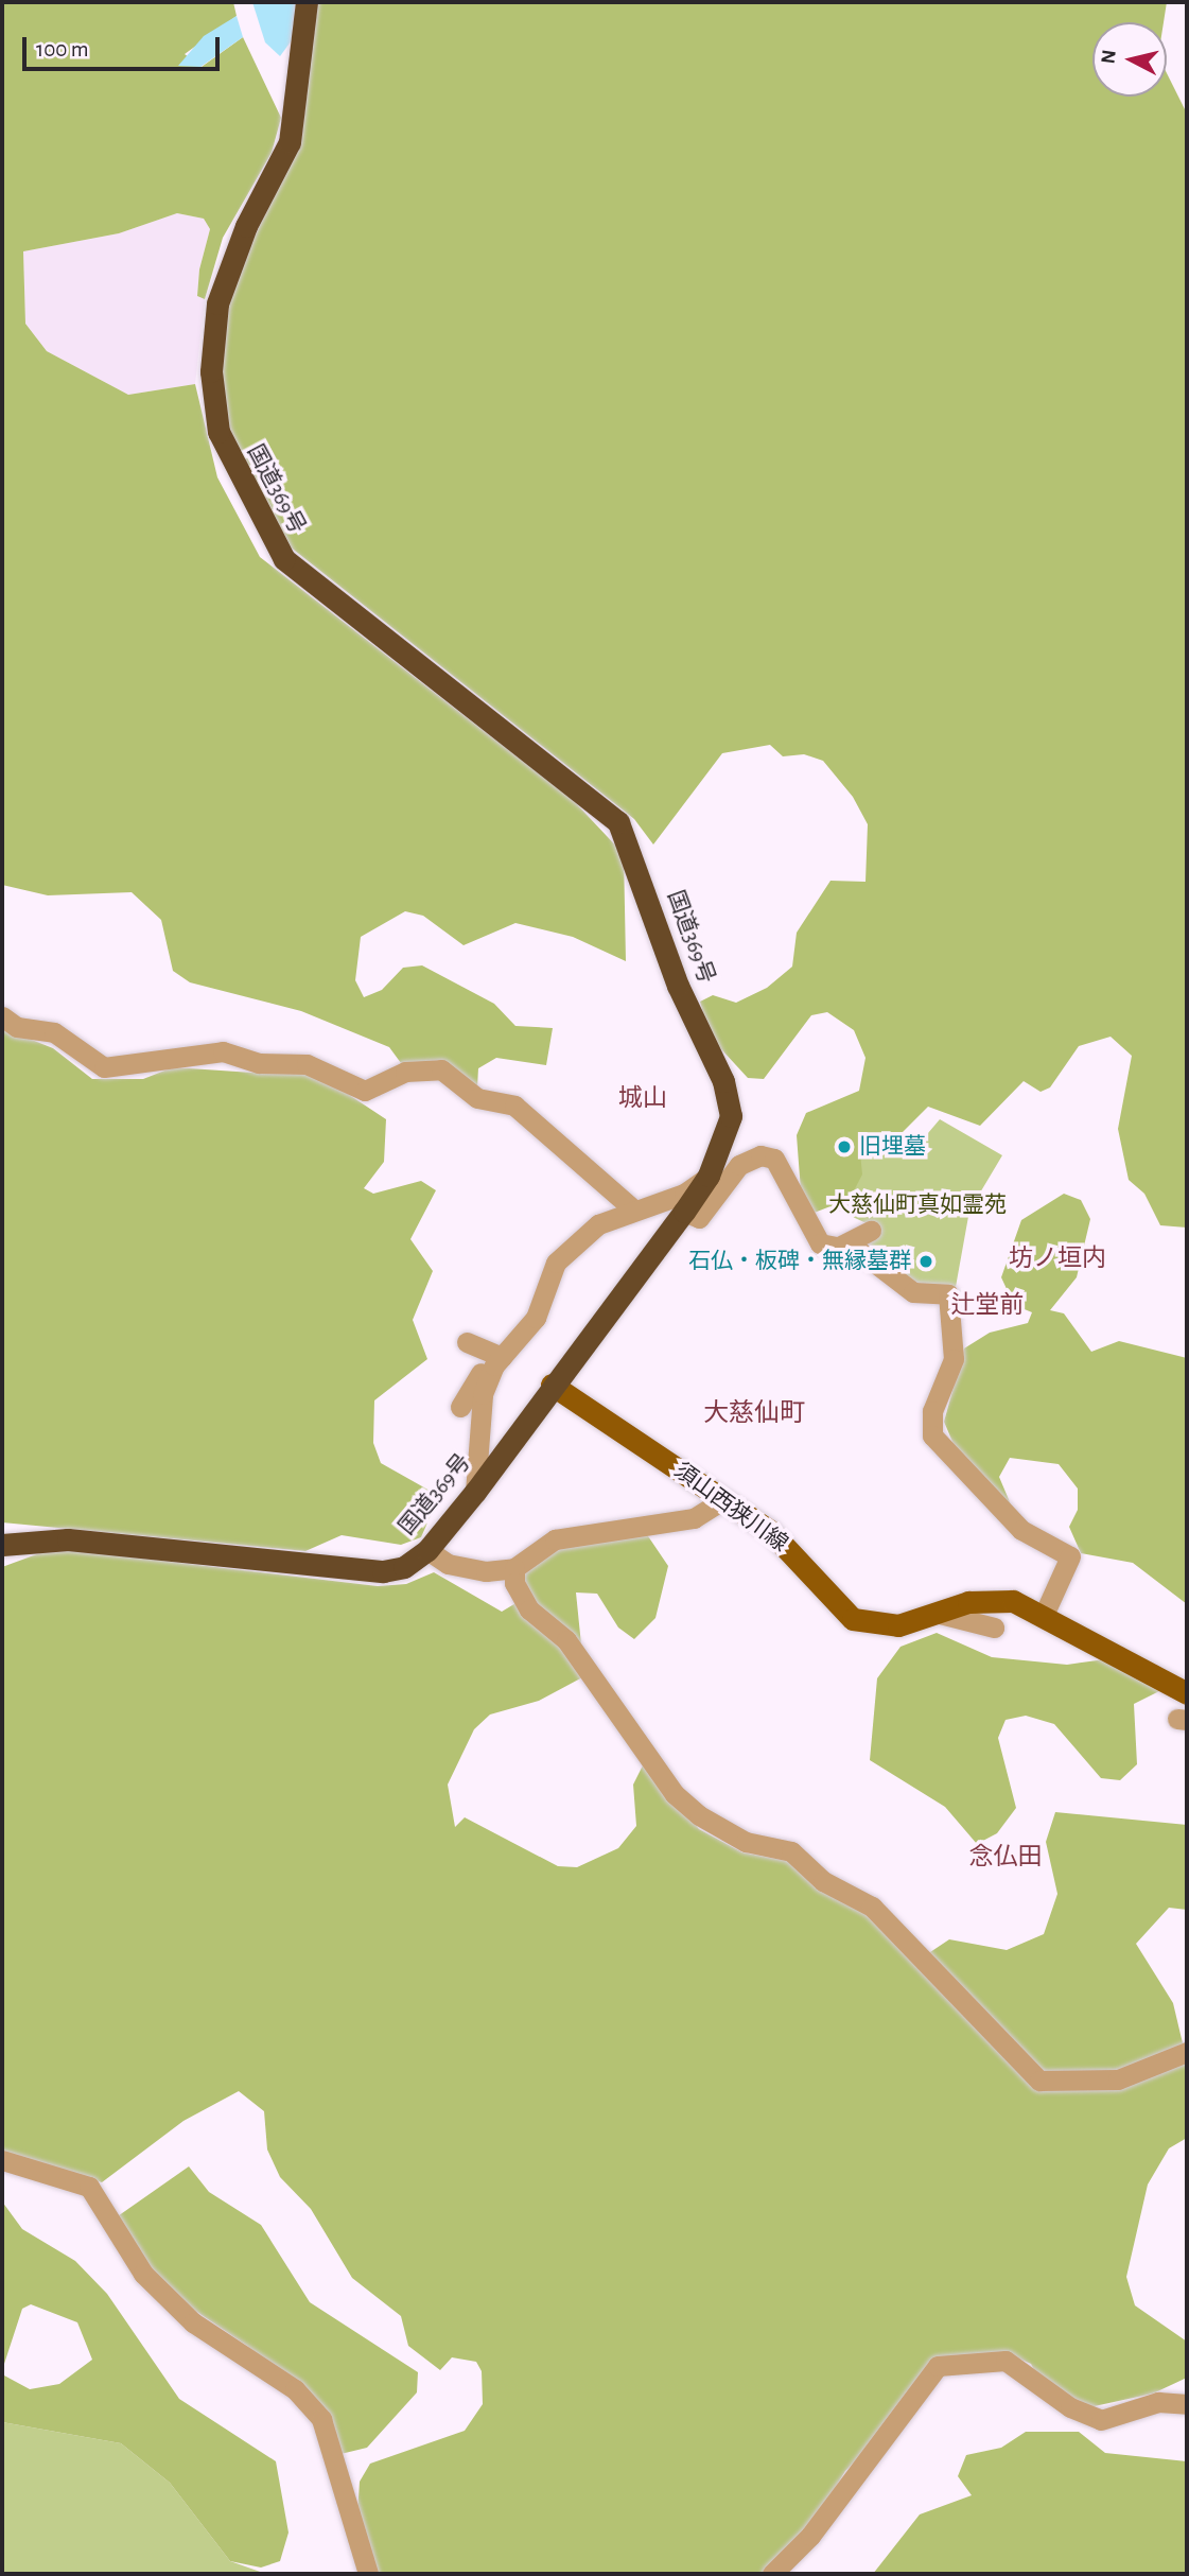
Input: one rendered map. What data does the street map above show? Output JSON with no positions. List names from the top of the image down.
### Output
{
  "streets": {
    "highway": ["国道369号"],
    "main road": ["須山西狭川線"]
  },
  "crossings": [
    ["国道369号", "須山西狭川線"]
  ],
  "districts": [
    "城山",
    "坊ノ垣内",
    "辻堂前",
    "大慈仙町",
    "念仏田"
  ],
  "parks": ["大慈仙町真如霊苑"],
  "places": ["旧埋墓", "石仏・板碑・無縁墓群"],
  "scale_bar": "100 m",
  "north": "left"
}
